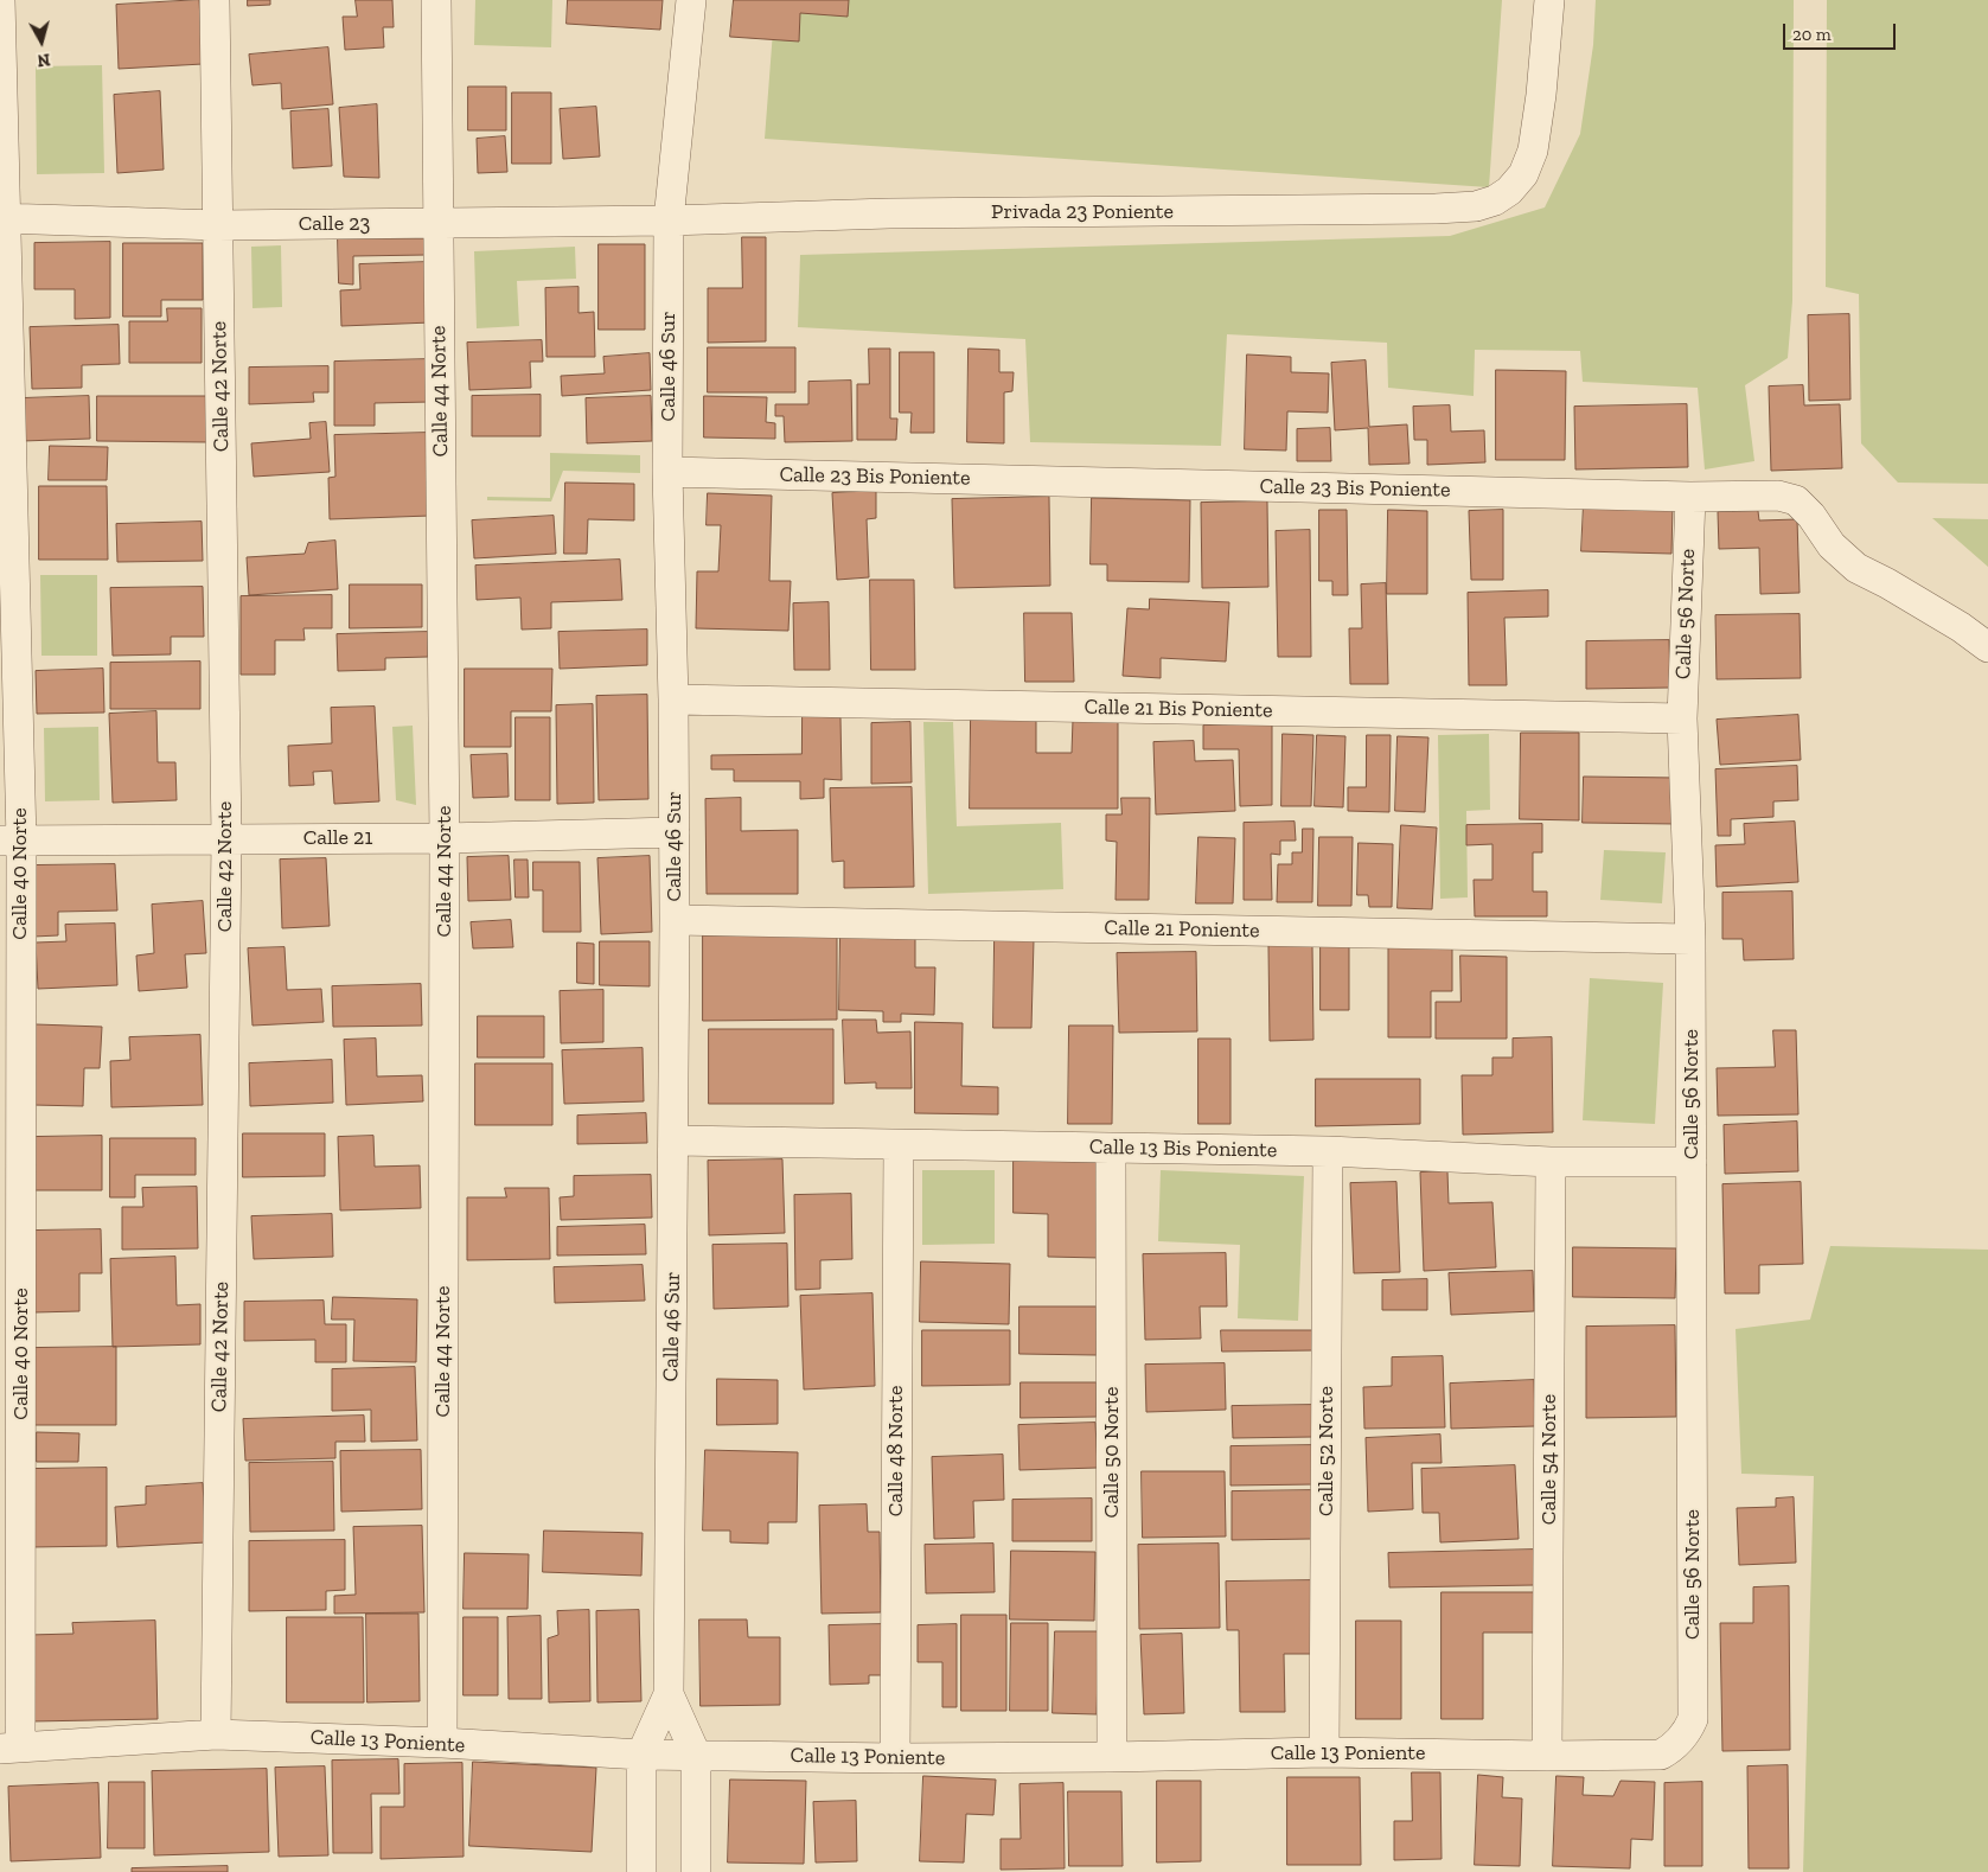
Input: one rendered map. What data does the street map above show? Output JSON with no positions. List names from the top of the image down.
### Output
{
  "streets": {
    "street": [
      "Privada 23 Poniente",
      "Calle 23",
      "Calle 46 Sur",
      "Calle 42 Norte",
      "Calle 44 Norte",
      "Calle 23 Bis Poniente",
      "Calle 56 Norte",
      "Calle 21 Bis Poniente",
      "Calle 21",
      "Calle 40 Norte",
      "Calle 21 Poniente",
      "Calle 13 Bis Poniente",
      "Calle 48 Norte",
      "Calle 52 Norte",
      "Calle 50 Norte",
      "Calle 54 Norte",
      "Calle 13 Poniente"
    ]
  },
  "crossings": [
    ["Privada 23 Poniente", "Calle 23"],
    ["Privada 23 Poniente", "Calle 46 Sur"],
    ["Calle 23", "Calle 46 Sur"],
    ["Calle 23", "Calle 42 Norte"],
    ["Calle 23", "Calle 44 Norte"],
    ["Calle 23", "Calle 40 Norte"],
    ["Calle 46 Sur", "Calle 23 Bis Poniente"],
    ["Calle 46 Sur", "Calle 21 Bis Poniente"],
    ["Calle 46 Sur", "Calle 21"],
    ["Calle 46 Sur", "Calle 21 Poniente"],
    ["Calle 46 Sur", "Calle 13 Bis Poniente"],
    ["Calle 46 Sur", "Calle 13 Poniente"],
    ["Calle 42 Norte", "Calle 21"],
    ["Calle 42 Norte", "Calle 13 Poniente"],
    ["Calle 44 Norte", "Calle 21"],
    ["Calle 44 Norte", "Calle 13 Poniente"],
    ["Calle 23 Bis Poniente", "Calle 56 Norte"],
    ["Calle 56 Norte", "Calle 21 Bis Poniente"],
    ["Calle 56 Norte", "Calle 21 Poniente"],
    ["Calle 56 Norte", "Calle 13 Bis Poniente"],
    ["Calle 56 Norte", "Calle 13 Poniente"],
    ["Calle 21", "Calle 40 Norte"],
    ["Calle 40 Norte", "Calle 13 Poniente"],
    ["Calle 13 Bis Poniente", "Calle 48 Norte"],
    ["Calle 13 Bis Poniente", "Calle 52 Norte"],
    ["Calle 13 Bis Poniente", "Calle 50 Norte"],
    ["Calle 13 Bis Poniente", "Calle 54 Norte"],
    ["Calle 48 Norte", "Calle 13 Poniente"],
    ["Calle 52 Norte", "Calle 13 Poniente"],
    ["Calle 50 Norte", "Calle 13 Poniente"],
    ["Calle 54 Norte", "Calle 13 Poniente"]
  ],
  "scale_bar": "20 m",
  "north": "bottom"
}
